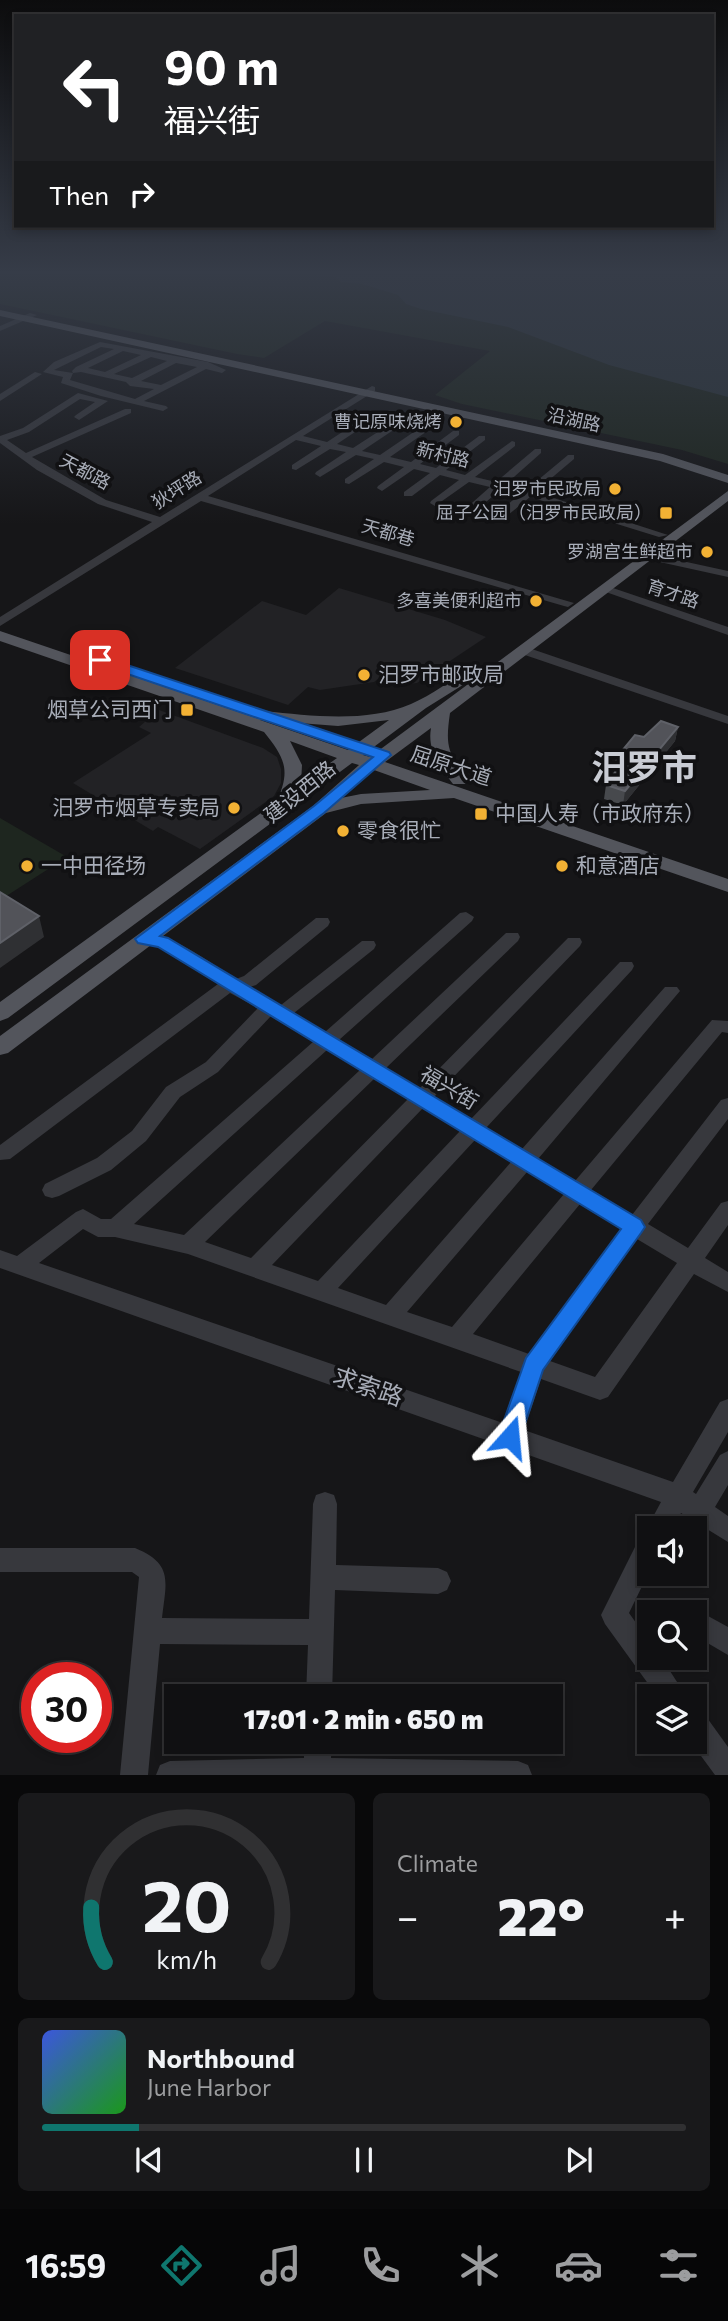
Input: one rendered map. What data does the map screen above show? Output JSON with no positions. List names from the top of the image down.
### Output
{
  "streets": {
    "main road": ["沿湖路", "屈原大道", "建设西路"],
    "street": [
      "新村路",
      "天都路",
      "狄坪路",
      "天都巷",
      "育才路",
      "福兴街",
      "求索路"
    ]
  },
  "crossings": [
    ["沿湖路", "狄坪路"],
    ["沿湖路", "建设西路"],
    ["新村路", "狄坪路"],
    ["新村路", "建设西路"],
    ["天都路", "狄坪路"],
    ["狄坪路", "天都巷"],
    ["狄坪路", "屈原大道"],
    ["天都巷", "建设西路"],
    ["育才路", "建设西路"],
    ["屈原大道", "建设西路"],
    ["建设西路", "福兴街"]
  ],
  "districts": ["汨罗市"],
  "places": {
    "other": [
      "曹记原味烧烤",
      "汨罗市民政局",
      "罗湖宫生鲜超市",
      "多喜美便利超市",
      "汨罗市邮政局",
      "汨罗市烟草专卖局",
      "零食很忙",
      "一中田径场",
      "和意酒店"
    ],
    "transit": ["屈子公园（汨罗市民政局）", "烟草公司西门", "中国人寿（市政府东）"]
  },
  "page": {
    "turn": ["90 m", "福兴街"],
    "then": "Then",
    "limit": "30",
    "trip": "17:01 · 2 min · 650 m",
    "tile": "Climate",
    "heat": ["−", "22°", "+"],
    "song": ["Northbound", "June Harbor"],
    "tabs": "16:59",
    "gauge": ["20", "km/h"]
  }
}
